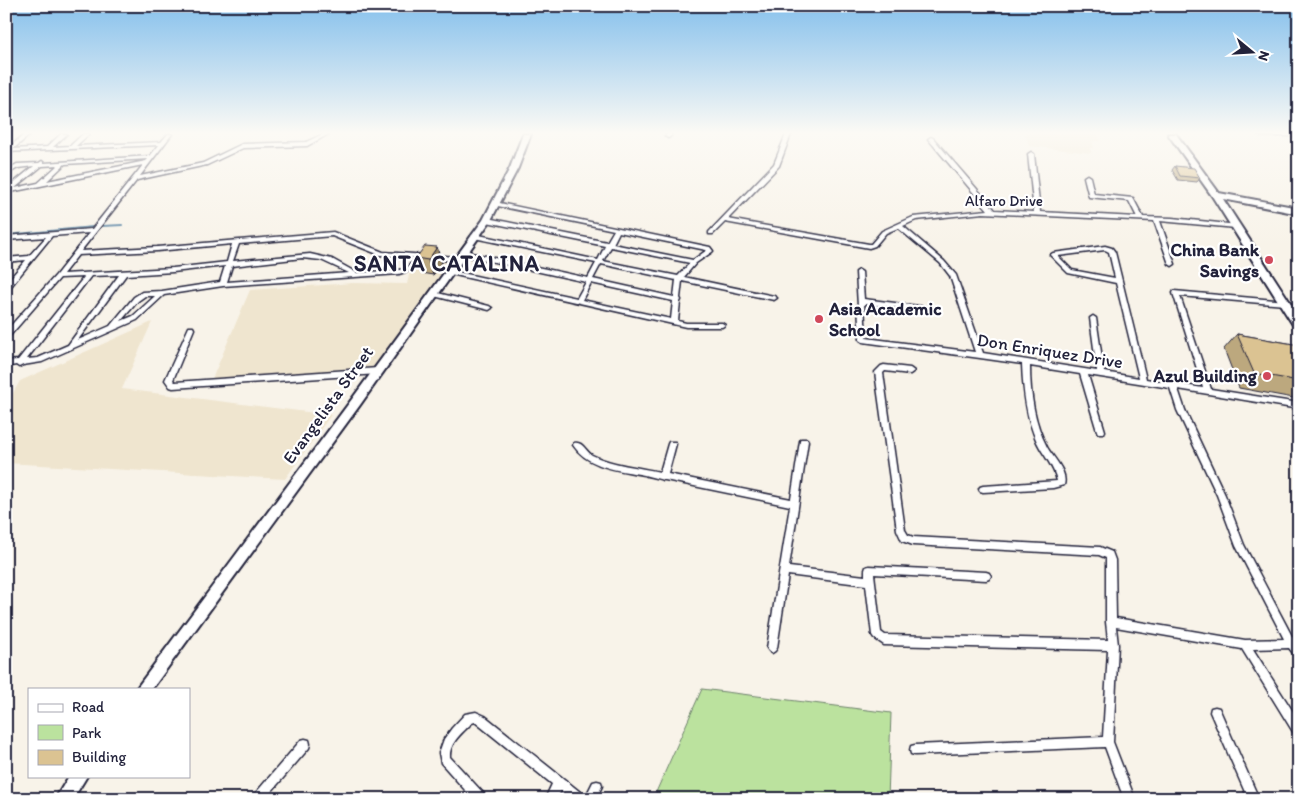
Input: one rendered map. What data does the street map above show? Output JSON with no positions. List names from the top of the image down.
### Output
{
  "streets": {
    "main road": ["Evangelista Street"],
    "street": ["Alfaro Drive", "Don Enriquez Drive"]
  },
  "districts": ["SANTA CATALINA"],
  "places": ["China Bank Savings", "Asia Academic School", "Azul Building"],
  "legend": ["Road", "Park", "Building"],
  "north": "right"
}
